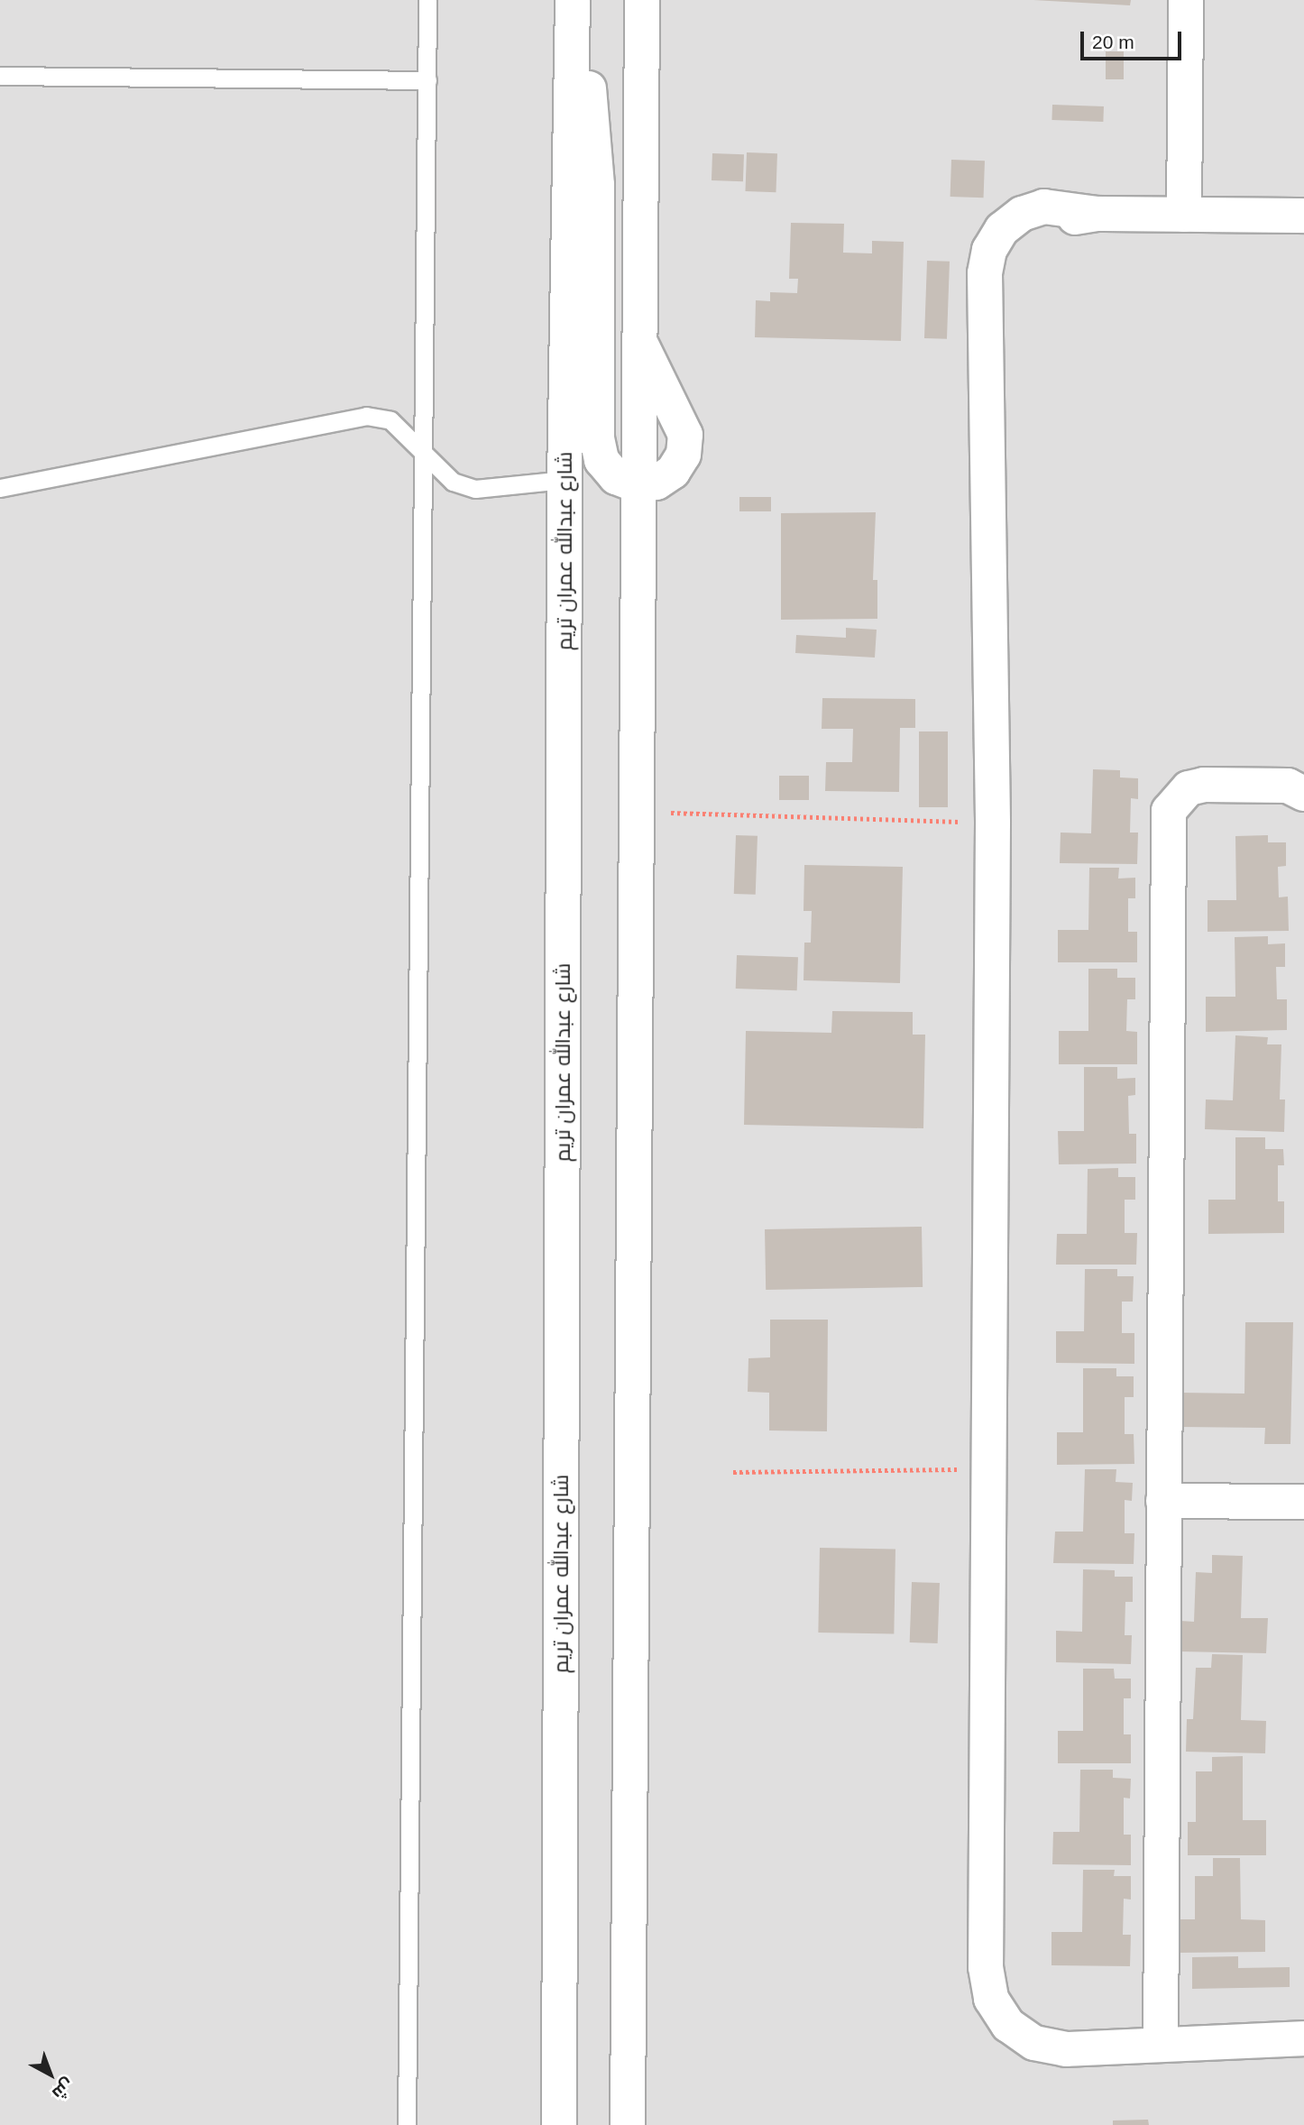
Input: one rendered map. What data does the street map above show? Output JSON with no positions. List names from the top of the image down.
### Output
{
  "streets": {
    "street": ["شارع عبدالله عمران تريم"]
  },
  "scale_bar": "20 m",
  "north": "bottom right"
}
